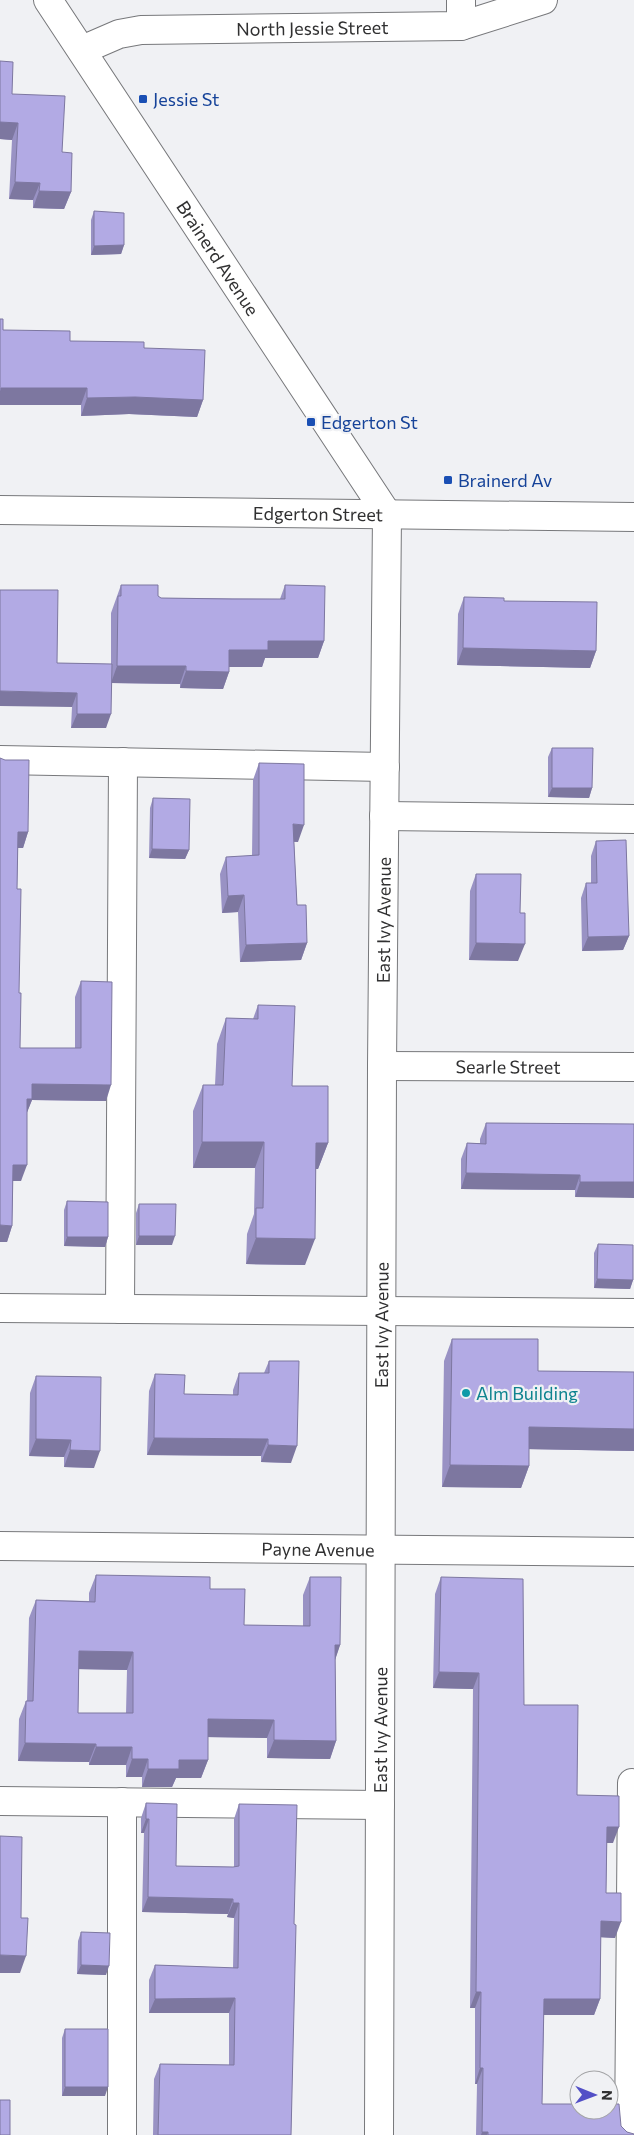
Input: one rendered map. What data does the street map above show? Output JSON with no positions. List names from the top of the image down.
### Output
{
  "streets": {
    "street": [
      "North Jessie Street",
      "Brainerd Avenue",
      "Edgerton Street",
      "East Ivy Avenue",
      "Searle Street",
      "Payne Avenue"
    ]
  },
  "crossings": [
    ["North Jessie Street", "Brainerd Avenue"],
    ["Brainerd Avenue", "Edgerton Street"],
    ["Brainerd Avenue", "East Ivy Avenue"],
    ["Edgerton Street", "East Ivy Avenue"],
    ["East Ivy Avenue", "Searle Street"],
    ["East Ivy Avenue", "Payne Avenue"]
  ],
  "places": {
    "transit": ["Jessie St", "Edgerton St", "Brainerd Av"],
    "other": ["Alm Building"]
  },
  "north": "right"
}
